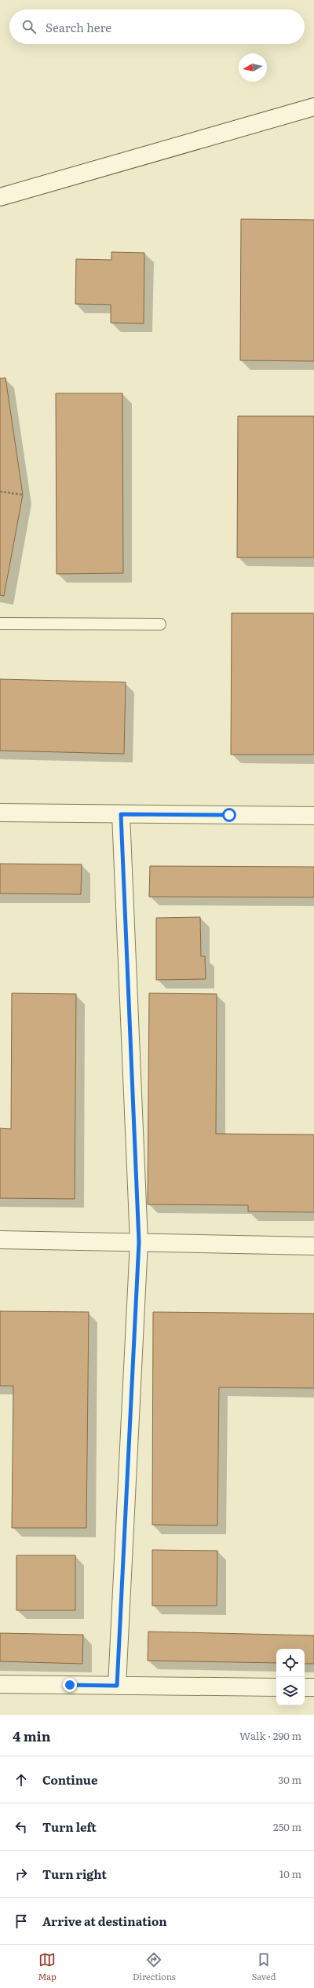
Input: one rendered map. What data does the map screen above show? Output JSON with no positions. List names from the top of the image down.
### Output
{
  "north": "left",
  "page": {
    "search": "Search here",
    "heading": ["4 min", "Walk · 290 m"],
    "list": [
      ["Continue", "30 m"],
      ["Turn left", "250 m"],
      ["Turn right", "10 m"],
      "Arrive at destination"
    ],
    "nav": ["Map", "Directions", "Saved"]
  }
}
